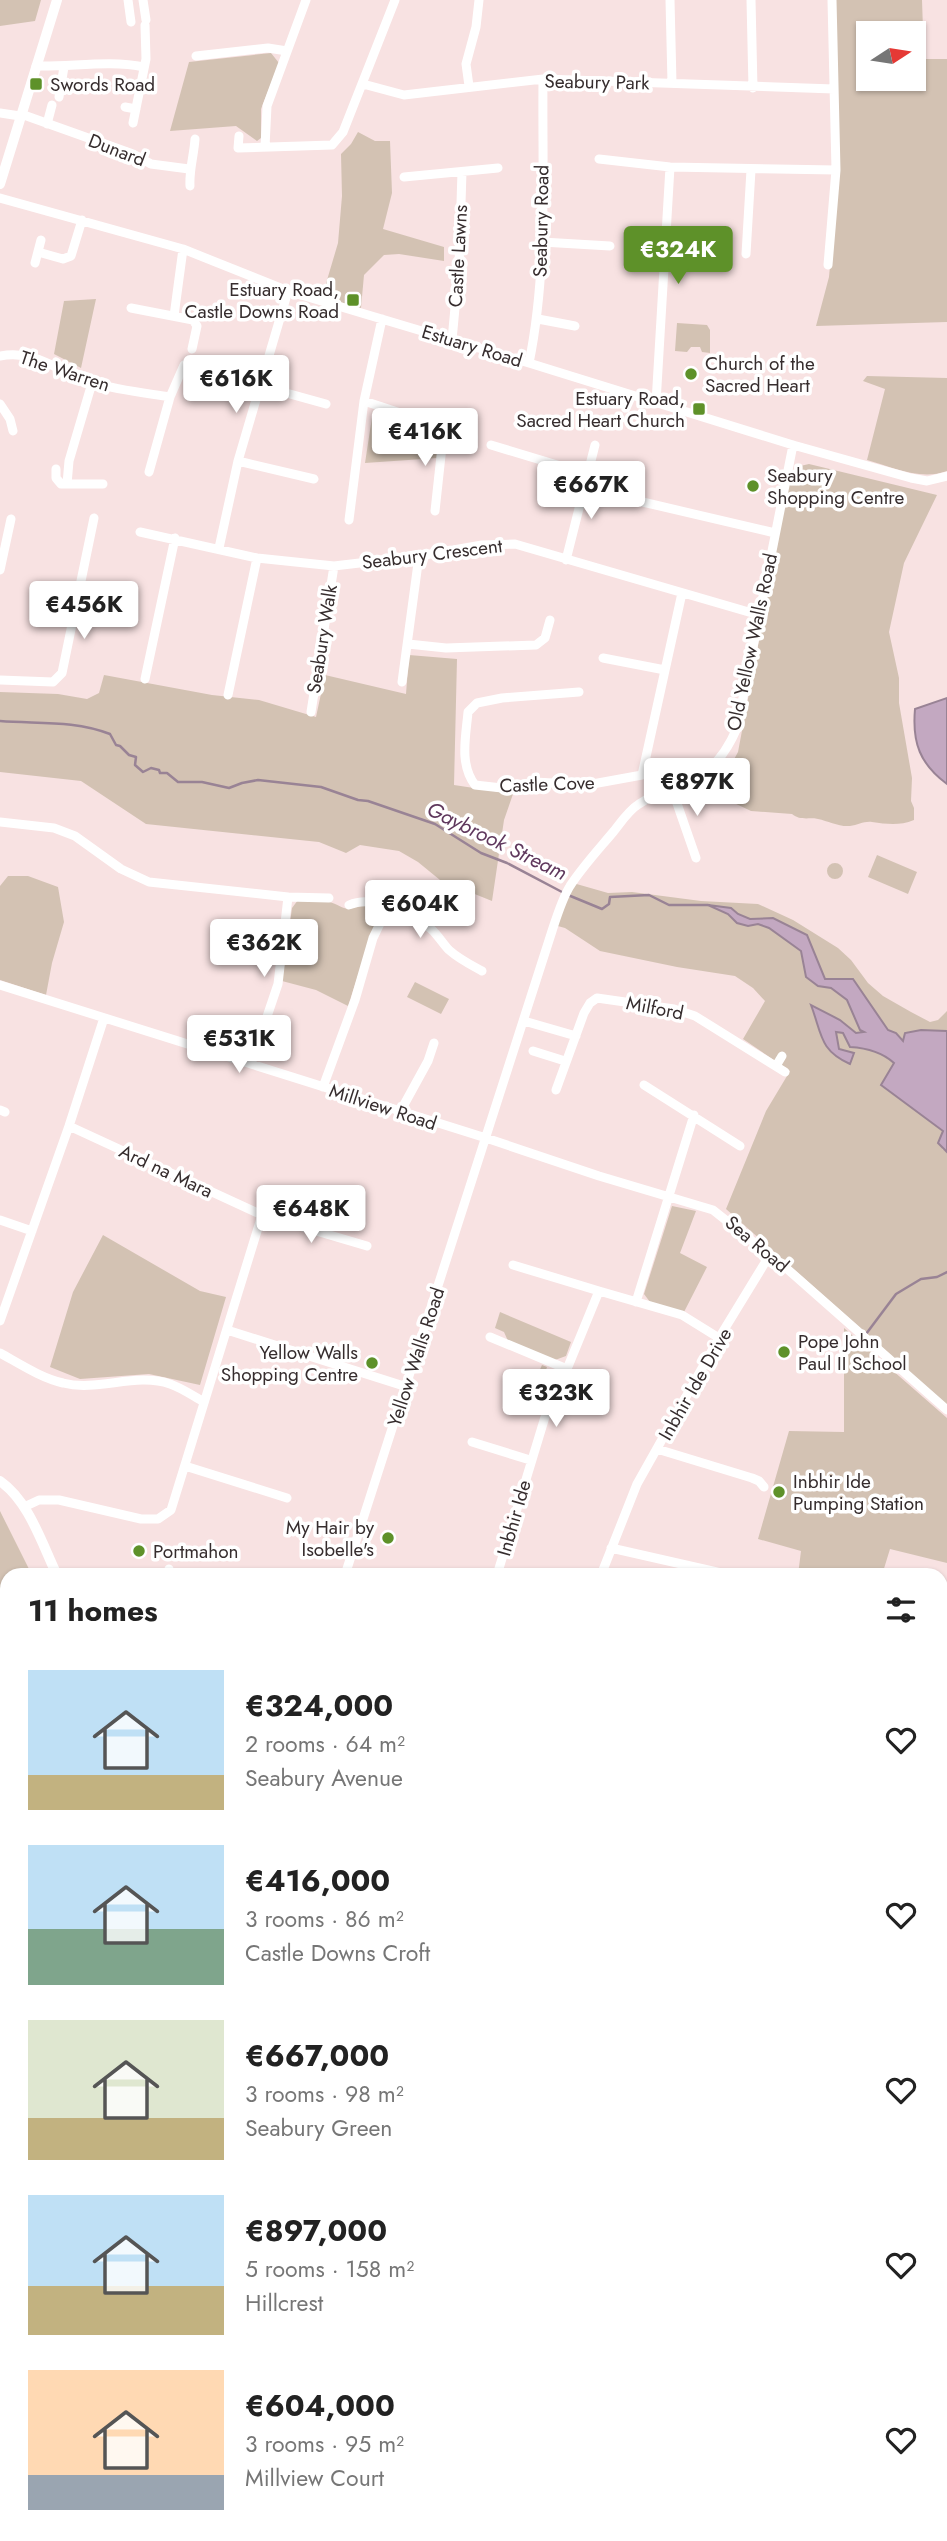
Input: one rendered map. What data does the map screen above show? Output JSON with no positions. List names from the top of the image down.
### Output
{
  "streets": {
    "street": [
      "Seabury Park",
      "Dunard",
      "Seabury Road",
      "Castle Lawns",
      "Estuary Road",
      "The Warren",
      "Seabury Crescent",
      "Seabury Walk",
      "Old Yellow Walls Road",
      "Castle Cove",
      "Milford",
      "Millview Road",
      "Ard na Mara",
      "Sea Road",
      "Yellow Walls Road",
      "Inbhir Ide Drive",
      "Inbhir Ide"
    ]
  },
  "crossings": [
    ["Seabury Park", "Seabury Road"],
    ["Seabury Road", "Estuary Road"],
    ["Castle Lawns", "Estuary Road"],
    ["Estuary Road", "Old Yellow Walls Road"],
    ["Seabury Crescent", "Seabury Walk"],
    ["Seabury Crescent", "Old Yellow Walls Road"],
    ["Millview Road", "Sea Road"],
    ["Millview Road", "Yellow Walls Road"],
    ["Sea Road", "Yellow Walls Road"]
  ],
  "water": ["Gaybrook Stream"],
  "places": {
    "transit": ["Swords Road", "Estuary Road, Castle Downs Road", "Estuary Road, Sacred Heart Church"],
    "other": [
      "Church of the Sacred Heart",
      "Seabury Shopping Centre",
      "Pope John Paul II School",
      "Yellow Walls Shopping Centre",
      "Inbhir Ide Pumping Station",
      "My Hair by Isobelle's",
      "Portmahon"
    ]
  },
  "north": "right",
  "page": {
    "price": [
      "€324K",
      "€616K",
      "€416K",
      "€667K",
      "€456K",
      "€897K",
      "€604K",
      "€362K",
      "€531K",
      "€648K",
      "€323K"
    ],
    "heading": "11 homes",
    "list": [
      {
        "name": "€324,000",
        "note": "2 rooms · 64 m² · Seabury Avenue"
      },
      {
        "name": "€416,000",
        "note": "3 rooms · 86 m² · Castle Downs Croft"
      },
      {
        "name": "€667,000",
        "note": "3 rooms · 98 m² · Seabury Green"
      },
      {
        "name": "€897,000",
        "note": "5 rooms · 158 m² · Hillcrest"
      },
      {
        "name": "€604,000",
        "note": "3 rooms · 95 m² · Millview Court"
      }
    ]
  }
}
